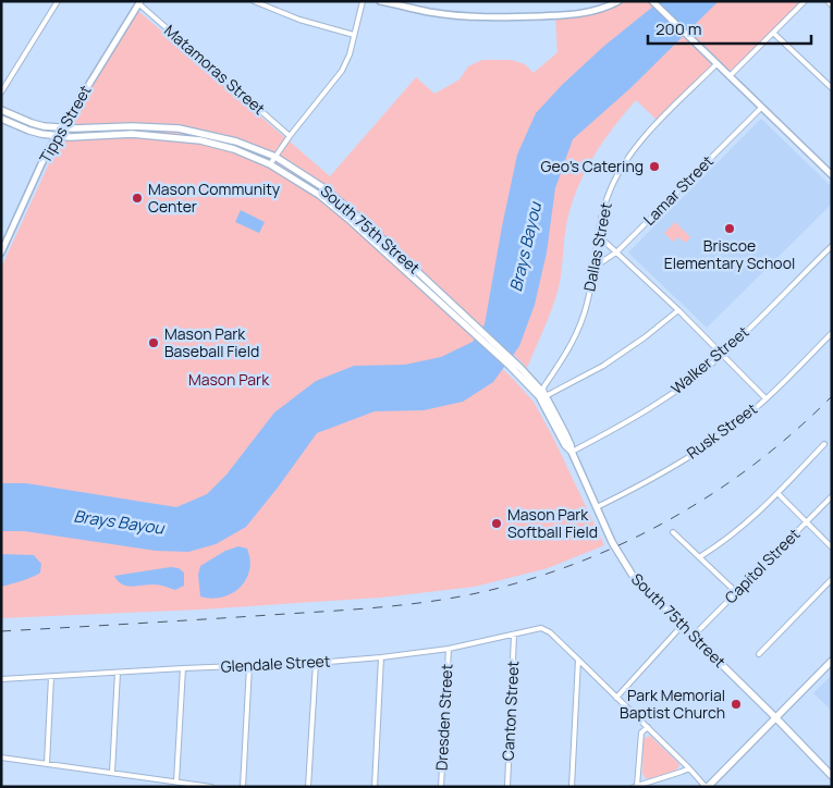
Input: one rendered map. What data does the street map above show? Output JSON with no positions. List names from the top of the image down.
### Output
{
  "streets": {
    "main road": ["South 75th Street"],
    "street": [
      "Matamoras Street",
      "Tipps Street",
      "Lamar Street",
      "Dallas Street",
      "Walker Street",
      "Rusk Street",
      "Capitol Street",
      "Glendale Street",
      "Canton Street",
      "Dresden Street"
    ]
  },
  "crossings": [
    ["Matamoras Street", "Tipps Street"],
    ["Tipps Street", "South 75th Street"],
    ["Lamar Street", "Dallas Street"],
    ["South 75th Street", "Dallas Street"],
    ["South 75th Street", "Walker Street"],
    ["South 75th Street", "Rusk Street"],
    ["South 75th Street", "Capitol Street"],
    ["Glendale Street", "Canton Street"],
    ["Glendale Street", "Dresden Street"]
  ],
  "water": ["Brays Bayou"],
  "parks": ["Mason Park"],
  "places": [
    "Geo's Catering",
    "Mason Community Center",
    "Briscoe Elementary School",
    "Mason Park Baseball Field",
    "Mason Park Softball Field",
    "Park Memorial Baptist Church"
  ],
  "scale_bar": "200 m"
}
